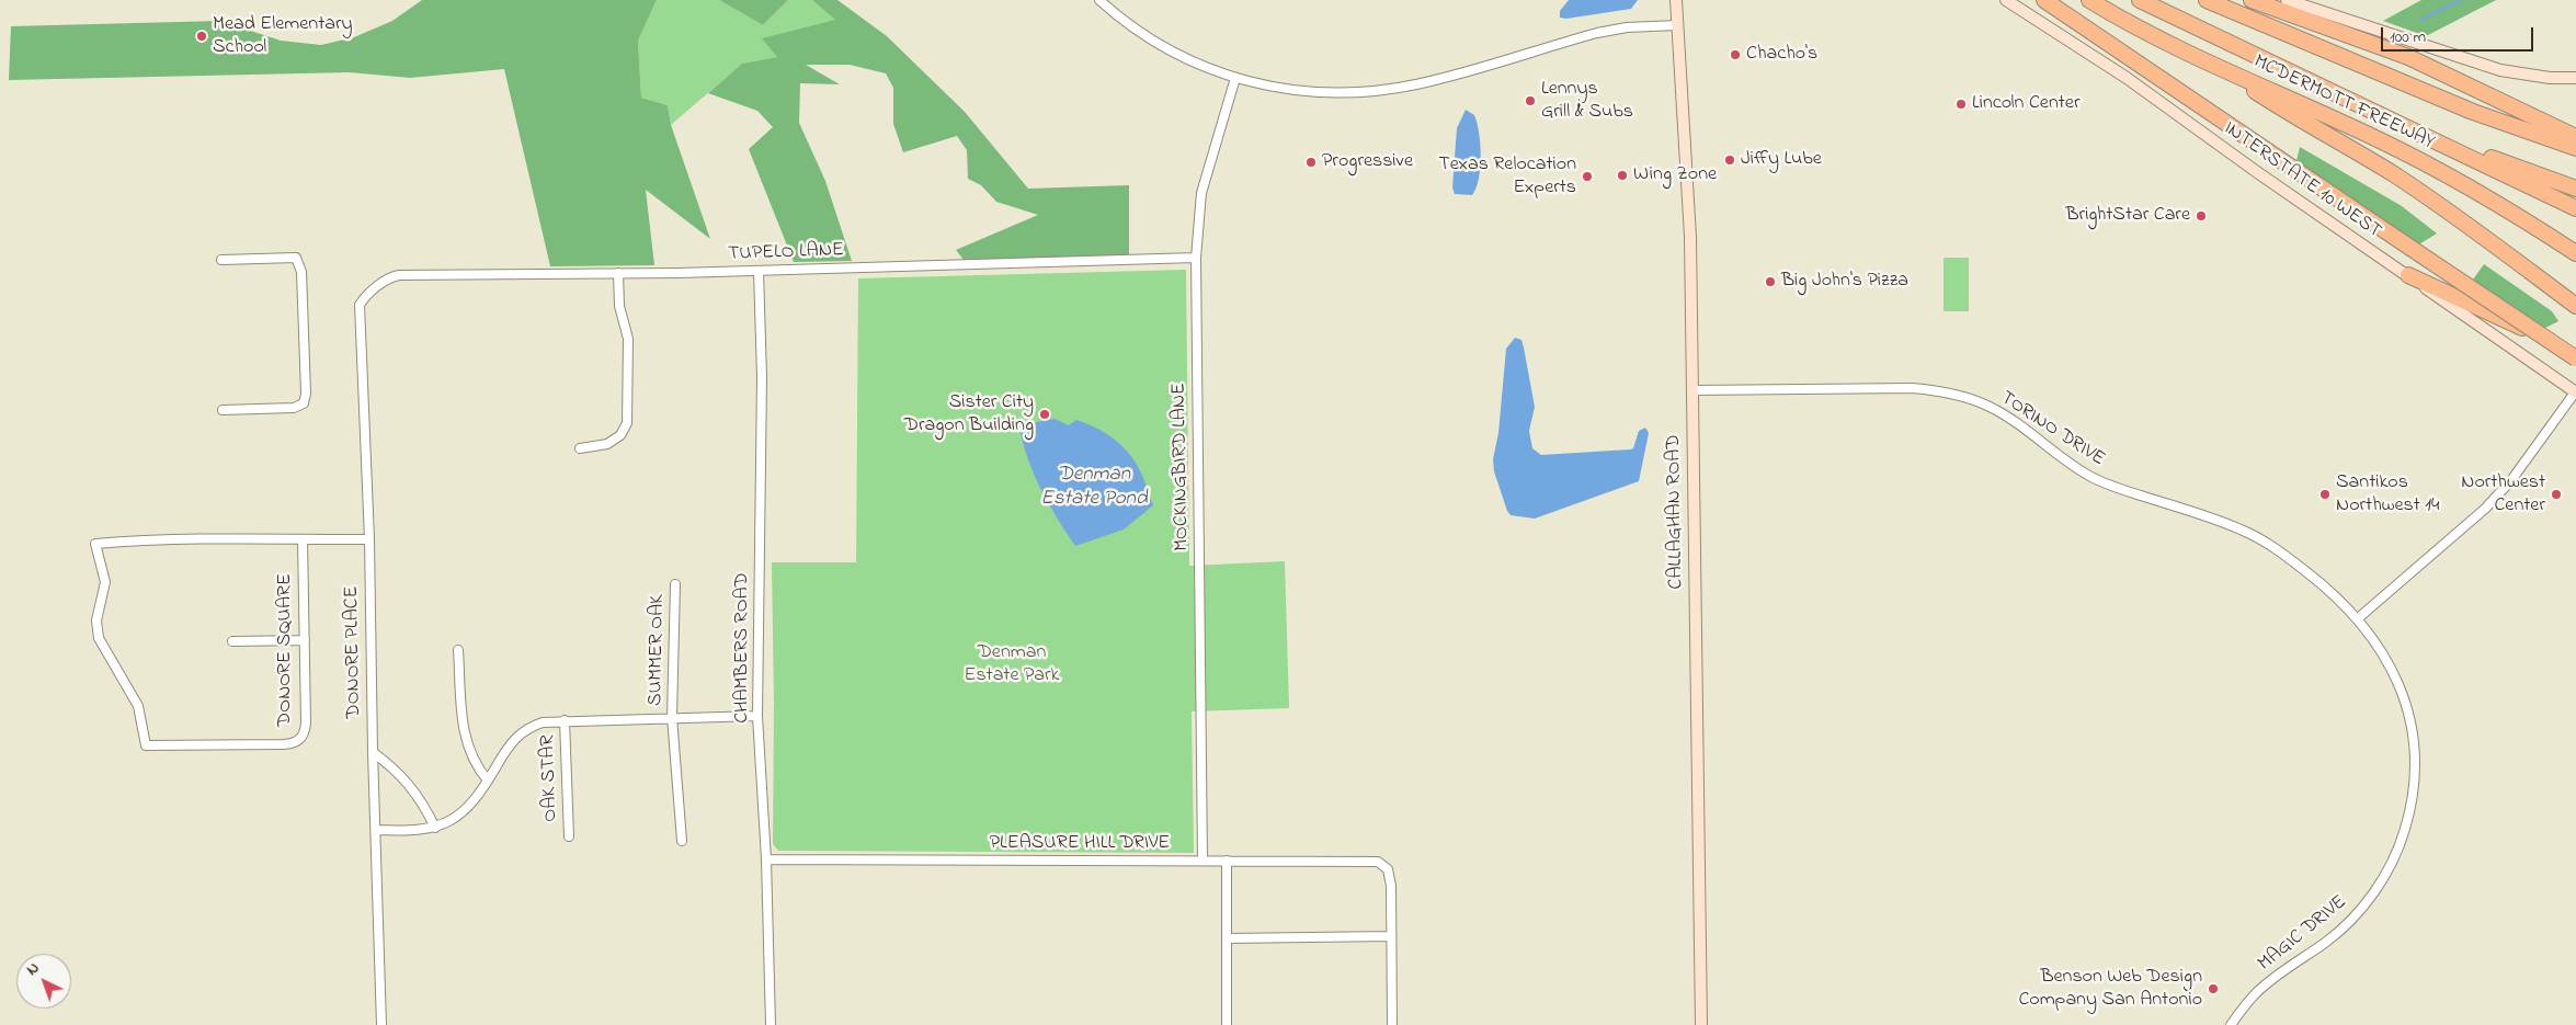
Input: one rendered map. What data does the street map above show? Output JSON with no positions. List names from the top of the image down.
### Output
{
  "streets": {
    "highway": ["MCDERMOTT FREEWAY"],
    "main road": ["INTERSTATE 10 WEST", "CALLAGHAN ROAD"],
    "street": [
      "TUPELO LANE",
      "TORINO DRIVE",
      "MOCKINGBIRD LANE",
      "CHAMBERS ROAD",
      "DONORE SQUARE",
      "SUMMER OAK",
      "DONORE PLACE",
      "OAK STAR",
      "PLEASURE HILL DRIVE",
      "MAGIC DRIVE"
    ]
  },
  "crossings": [
    ["TUPELO LANE", "MOCKINGBIRD LANE"],
    ["TUPELO LANE", "CHAMBERS ROAD"],
    ["TUPELO LANE", "DONORE PLACE"],
    ["TORINO DRIVE", "CALLAGHAN ROAD"],
    ["TORINO DRIVE", "MAGIC DRIVE"],
    ["MOCKINGBIRD LANE", "PLEASURE HILL DRIVE"],
    ["CHAMBERS ROAD", "PLEASURE HILL DRIVE"],
    ["DONORE SQUARE", "DONORE PLACE"]
  ],
  "water": ["Denman Estate Pond"],
  "parks": ["Denman Estate Park"],
  "places": [
    "Mead Elementary School",
    "Chacho's",
    "Lennys Grill & Subs",
    "Lincoln Center",
    "Jiffy Lube",
    "Progressive",
    "Wing Zone",
    "Texas Relocation Experts",
    "BrightStar Care",
    "Big John's Pizza",
    "Sister City Dragon Building",
    "Santikos Northwest 14",
    "Northwest Center",
    "Benson Web Design Company San Antonio"
  ],
  "scale_bar": "100 m",
  "north": "top left"
}
